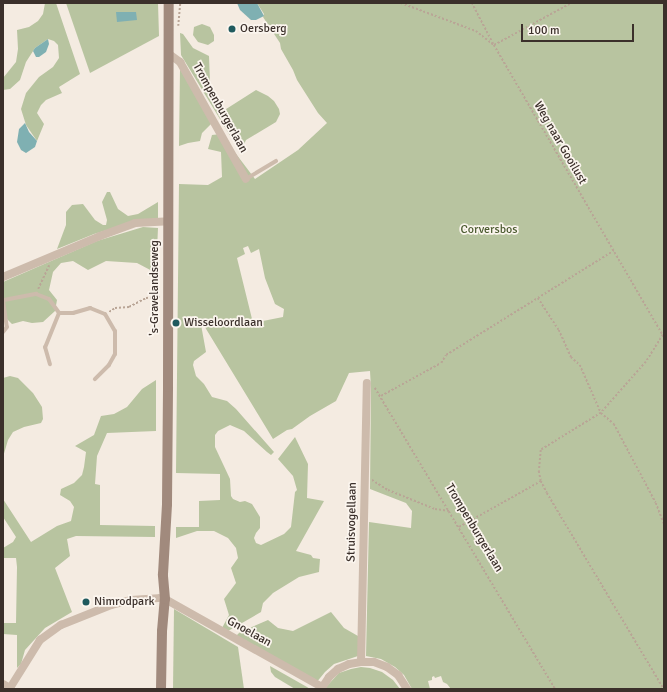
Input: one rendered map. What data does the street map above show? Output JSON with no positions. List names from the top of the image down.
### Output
{
  "streets": {
    "street": [
      "Trompenburgerlaan",
      "'s-Gravelandseweg",
      "Struisvogellaan",
      "Gnoelaan"
    ],
    "path": ["Weg naar Gooilust"]
  },
  "crossings": [
    ["Trompenburgerlaan", "'s-Gravelandseweg"],
    ["Trompenburgerlaan", "Struisvogellaan"],
    ["'s-Gravelandseweg", "Gnoelaan"]
  ],
  "parks": ["Corversbos"],
  "places": ["Oersberg", "Wisseloordlaan", "Nimrodpark"],
  "scale_bar": "100 m"
}
